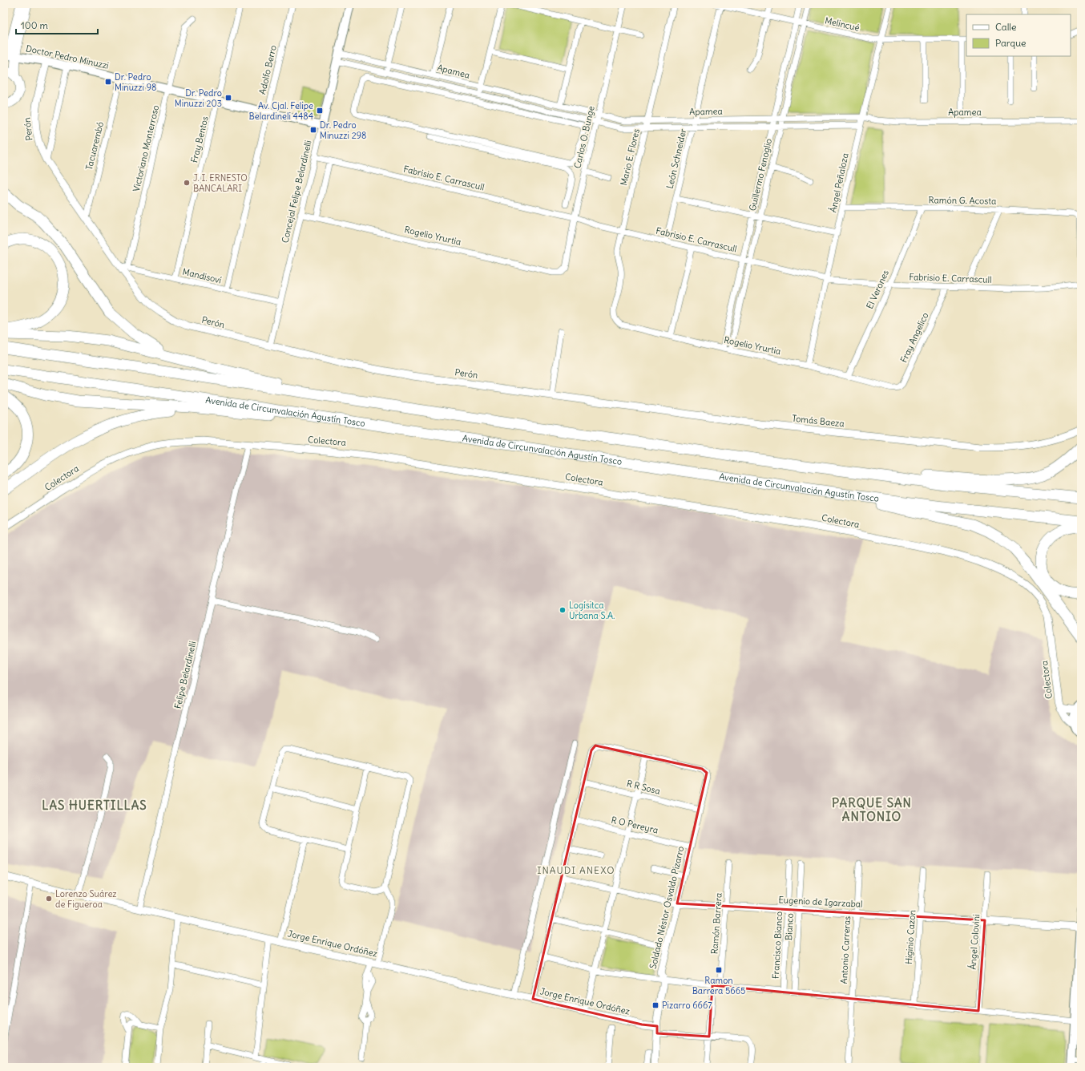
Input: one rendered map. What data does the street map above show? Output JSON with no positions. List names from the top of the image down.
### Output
{
  "streets": {
    "highway": ["Avenida de Circunvalación Agustín Tosco"],
    "main road": ["Doctor Pedro Minuzzi", "Concejal Felipe Belardinelli"],
    "street": [
      "Melincué",
      "Adolfo Berro",
      "Apamea",
      "Perón",
      "Carlos O. Bunge",
      "Fray Bentos",
      "Tacuarembó",
      "Victoriano Monterroso",
      "Mario E. Flores",
      "León Schneider",
      "Guillermo Fenoglio",
      "Fabrisio E. Carrascull",
      "Ángel Peñaloza",
      "Ramón G. Acosta",
      "Rogelio Yrurtia",
      "Mandisoví",
      "El Verones",
      "Fray Angelico",
      "Tomás Baeza",
      "Colectora",
      "Felipe Belardinelli",
      "R R Sosa",
      "R O Pereyra",
      "Eugenio de Igarzabal",
      "Soldado Néstor Osvaldo Pizarro",
      "Ramón Barrera",
      "Bianco",
      "Higinio Cazon",
      "Ángel Colovini",
      "Jorge Enrique Ordóñez",
      "Francisco Bianco",
      "Antonio Carreras"
    ]
  },
  "crossings": [
    ["Melincué", "León Schneider"],
    ["Melincué", "Guillermo Fenoglio"],
    ["Melincué", "Ángel Peñaloza"],
    ["Doctor Pedro Minuzzi", "Adolfo Berro"],
    ["Doctor Pedro Minuzzi", "Perón"],
    ["Doctor Pedro Minuzzi", "Fray Bentos"],
    ["Doctor Pedro Minuzzi", "Tacuarembó"],
    ["Doctor Pedro Minuzzi", "Victoriano Monterroso"],
    ["Doctor Pedro Minuzzi", "Concejal Felipe Belardinelli"],
    ["Adolfo Berro", "Mandisoví"],
    ["Apamea", "Carlos O. Bunge"],
    ["Apamea", "Mario E. Flores"],
    ["Apamea", "León Schneider"],
    ["Apamea", "Guillermo Fenoglio"],
    ["Apamea", "Ángel Peñaloza"],
    ["Apamea", "Concejal Felipe Belardinelli"],
    ["Perón", "Tacuarembó"],
    ["Perón", "Concejal Felipe Belardinelli"],
    ["Perón", "Mandisoví"],
    ["Perón", "Tomás Baeza"],
    ["Carlos O. Bunge", "Fabrisio E. Carrascull"],
    ["Carlos O. Bunge", "Rogelio Yrurtia"],
    ["Fray Bentos", "Mandisoví"],
    ["Victoriano Monterroso", "Mandisoví"],
    ["Mario E. Flores", "Fabrisio E. Carrascull"],
    ["Mario E. Flores", "Rogelio Yrurtia"],
    ["León Schneider", "Fabrisio E. Carrascull"],
    ["Guillermo Fenoglio", "Fabrisio E. Carrascull"],
    ["Guillermo Fenoglio", "Rogelio Yrurtia"],
    ["Fabrisio E. Carrascull", "Ángel Peñaloza"],
    ["Fabrisio E. Carrascull", "Concejal Felipe Belardinelli"],
    ["Fabrisio E. Carrascull", "El Verones"],
    ["Fabrisio E. Carrascull", "Fray Angelico"],
    ["Ángel Peñaloza", "Ramón G. Acosta"],
    ["Ángel Peñaloza", "Rogelio Yrurtia"],
    ["Concejal Felipe Belardinelli", "Rogelio Yrurtia"],
    ["Concejal Felipe Belardinelli", "Mandisoví"],
    ["Ramón G. Acosta", "El Verones"],
    ["Rogelio Yrurtia", "El Verones"],
    ["Rogelio Yrurtia", "Fray Angelico"],
    ["Colectora", "Felipe Belardinelli"],
    ["Felipe Belardinelli", "Jorge Enrique Ordóñez"],
    ["R R Sosa", "Soldado Néstor Osvaldo Pizarro"],
    ["R O Pereyra", "Soldado Néstor Osvaldo Pizarro"],
    ["Eugenio de Igarzabal", "Soldado Néstor Osvaldo Pizarro"],
    ["Eugenio de Igarzabal", "Ramón Barrera"],
    ["Eugenio de Igarzabal", "Bianco"],
    ["Eugenio de Igarzabal", "Higinio Cazon"],
    ["Eugenio de Igarzabal", "Ángel Colovini"],
    ["Eugenio de Igarzabal", "Francisco Bianco"],
    ["Eugenio de Igarzabal", "Antonio Carreras"],
    ["Soldado Néstor Osvaldo Pizarro", "Jorge Enrique Ordóñez"]
  ],
  "districts": ["PARQUE SAN ANTONIO", "LAS HUERTILLAS", "INAUDI ANEXO"],
  "places": {
    "transit": [
      "Dr. Pedro Minuzzi 98",
      "Dr. Pedro Minuzzi 203",
      "Av. Cjal. Felipe Belardineli 4484",
      "Dr. Pedro Minuzzi 298",
      "Ramon Barrera 5665",
      "Pizarro 6667"
    ],
    "other": ["J. I. ERNESTO BANCALARI", "Logísitca Urbana S.A.", "Lorenzo Suárez de Figueroa"]
  },
  "legend": ["Calle", "Parque"],
  "scale_bar": "100 m"
}
